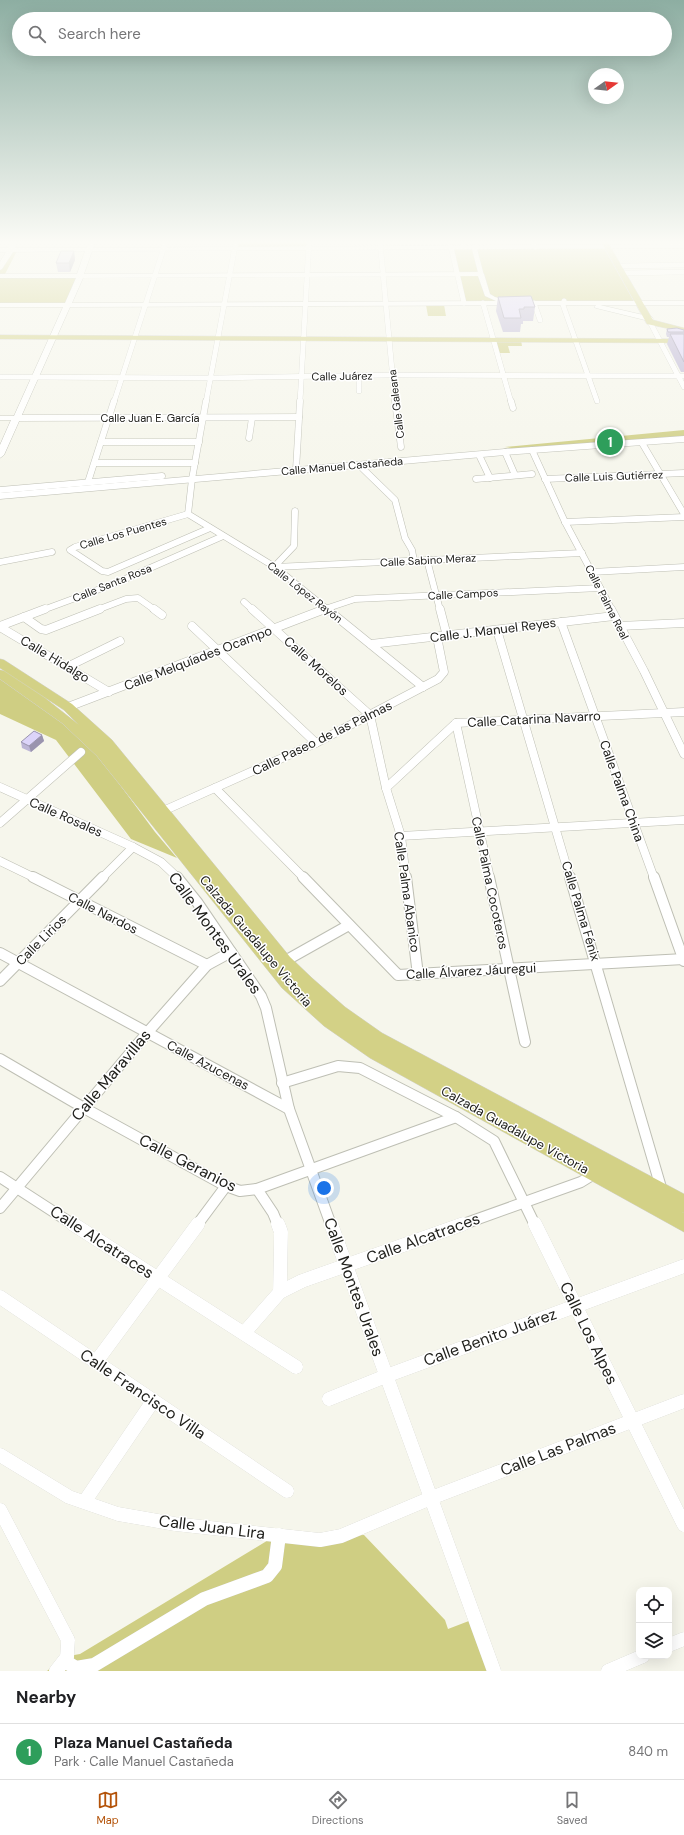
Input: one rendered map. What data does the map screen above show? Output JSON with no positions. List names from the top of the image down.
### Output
{
  "streets": {
    "main road": ["Calle Juan E. García", "Calzada Guadalupe Victoria"],
    "street": [
      "Calle Juárez",
      "Calle Galeana",
      "Calle Manuel Castañeda",
      "Calle Luis Gutiérrez",
      "Calle Los Puentes",
      "Calle Sabino Meraz",
      "Calle Santa Rosa",
      "Calle López Rayón",
      "Calle Campos",
      "Calle Palma Real",
      "Calle J. Manuel Reyes",
      "Calle Melquíades Ocampo",
      "Calle Hidalgo",
      "Calle Morelos",
      "Calle Catarina Navarro",
      "Calle Paseo de las Palmas",
      "Calle Palma China",
      "Calle Rosales",
      "Calle Palma Cocoteros",
      "Calle Palma Abanico",
      "Calle Palma Fénix",
      "Calle Nardos",
      "Calle Montes Urales",
      "Calle Lirios",
      "Calle Álvarez Jáuregui",
      "Calle Azucenas",
      "Calle Maravillas",
      "Calle Geranios",
      "Calle Alcatraces",
      "Calle Los Alpes",
      "Calle Benito Juárez",
      "Calle Francisco Villa",
      "Calle Las Palmas",
      "Calle Juan Lira"
    ]
  },
  "crossings": [
    ["Calle Juárez", "Calle Galeana"],
    ["Calle Manuel Castañeda", "Calle Palma Real"],
    ["Calle Luis Gutiérrez", "Calle Palma Real"],
    ["Calle Los Puentes", "Calle López Rayón"],
    ["Calle Sabino Meraz", "Calle López Rayón"],
    ["Calle Sabino Meraz", "Calle Palma Real"],
    ["Calle Santa Rosa", "Calle López Rayón"],
    ["Calle Santa Rosa", "Calle Hidalgo"],
    ["Calle López Rayón", "Calle Campos"],
    ["Calle López Rayón", "Calle J. Manuel Reyes"],
    ["Calle López Rayón", "Calle Melquíades Ocampo"],
    ["Calle López Rayón", "Calle Paseo de las Palmas"],
    ["Calle Campos", "Calle Palma Real"],
    ["Calle Campos", "Calle Melquíades Ocampo"],
    ["Calle Palma Real", "Calle J. Manuel Reyes"],
    ["Calle Palma Real", "Calle Catarina Navarro"],
    ["Calle J. Manuel Reyes", "Calle Paseo de las Palmas"],
    ["Calle J. Manuel Reyes", "Calle Palma China"],
    ["Calle J. Manuel Reyes", "Calle Palma Fénix"],
    ["Calle Melquíades Ocampo", "Calle Hidalgo"],
    ["Calle Melquíades Ocampo", "Calle Morelos"],
    ["Calle Melquíades Ocampo", "Calzada Guadalupe Victoria"],
    ["Calle Morelos", "Calle Paseo de las Palmas"],
    ["Calle Morelos", "Calle Palma Abanico"],
    ["Calle Catarina Navarro", "Calle Palma China"],
    ["Calle Catarina Navarro", "Calle Palma Cocoteros"],
    ["Calle Catarina Navarro", "Calle Palma Abanico"],
    ["Calle Catarina Navarro", "Calle Palma Fénix"],
    ["Calle Paseo de las Palmas", "Calle Palma Abanico"],
    ["Calle Paseo de las Palmas", "Calzada Guadalupe Victoria"],
    ["Calle Paseo de las Palmas", "Calle Álvarez Jáuregui"],
    ["Calle Palma China", "Calle Álvarez Jáuregui"],
    ["Calle Rosales", "Calle Montes Urales"],
    ["Calle Rosales", "Calle Lirios"],
    ["Calle Palma Cocoteros", "Calle Álvarez Jáuregui"],
    ["Calle Palma Abanico", "Calle Álvarez Jáuregui"],
    ["Calle Palma Fénix", "Calzada Guadalupe Victoria"],
    ["Calle Palma Fénix", "Calle Álvarez Jáuregui"],
    ["Calle Nardos", "Calle Lirios"],
    ["Calle Nardos", "Calle Maravillas"],
    ["Calle Montes Urales", "Calle Lirios"],
    ["Calle Montes Urales", "Calle Azucenas"],
    ["Calle Montes Urales", "Calle Maravillas"],
    ["Calle Montes Urales", "Calle Geranios"],
    ["Calle Montes Urales", "Calle Alcatraces"],
    ["Calle Montes Urales", "Calle Benito Juárez"],
    ["Calle Montes Urales", "Calle Las Palmas"],
    ["Calle Montes Urales", "Calle Juan Lira"],
    ["Calle Lirios", "Calle Azucenas"],
    ["Calzada Guadalupe Victoria", "Calle Alcatraces"],
    ["Calle Azucenas", "Calle Maravillas"],
    ["Calle Maravillas", "Calle Geranios"],
    ["Calle Maravillas", "Calle Alcatraces"],
    ["Calle Geranios", "Calle Los Alpes"],
    ["Calle Alcatraces", "Calle Los Alpes"],
    ["Calle Los Alpes", "Calle Benito Juárez"],
    ["Calle Los Alpes", "Calle Las Palmas"],
    ["Calle Las Palmas", "Calle Juan Lira"]
  ],
  "north": "right",
  "page": {
    "search": "Search here",
    "pins": "1",
    "heading": "Nearby",
    "list": [
      {
        "mark": "1",
        "name": "Plaza Manuel Castañeda",
        "note": "Park · Calle Manuel Castañeda",
        "value": "840 m"
      }
    ],
    "nav": ["Map", "Directions", "Saved"]
  }
}
